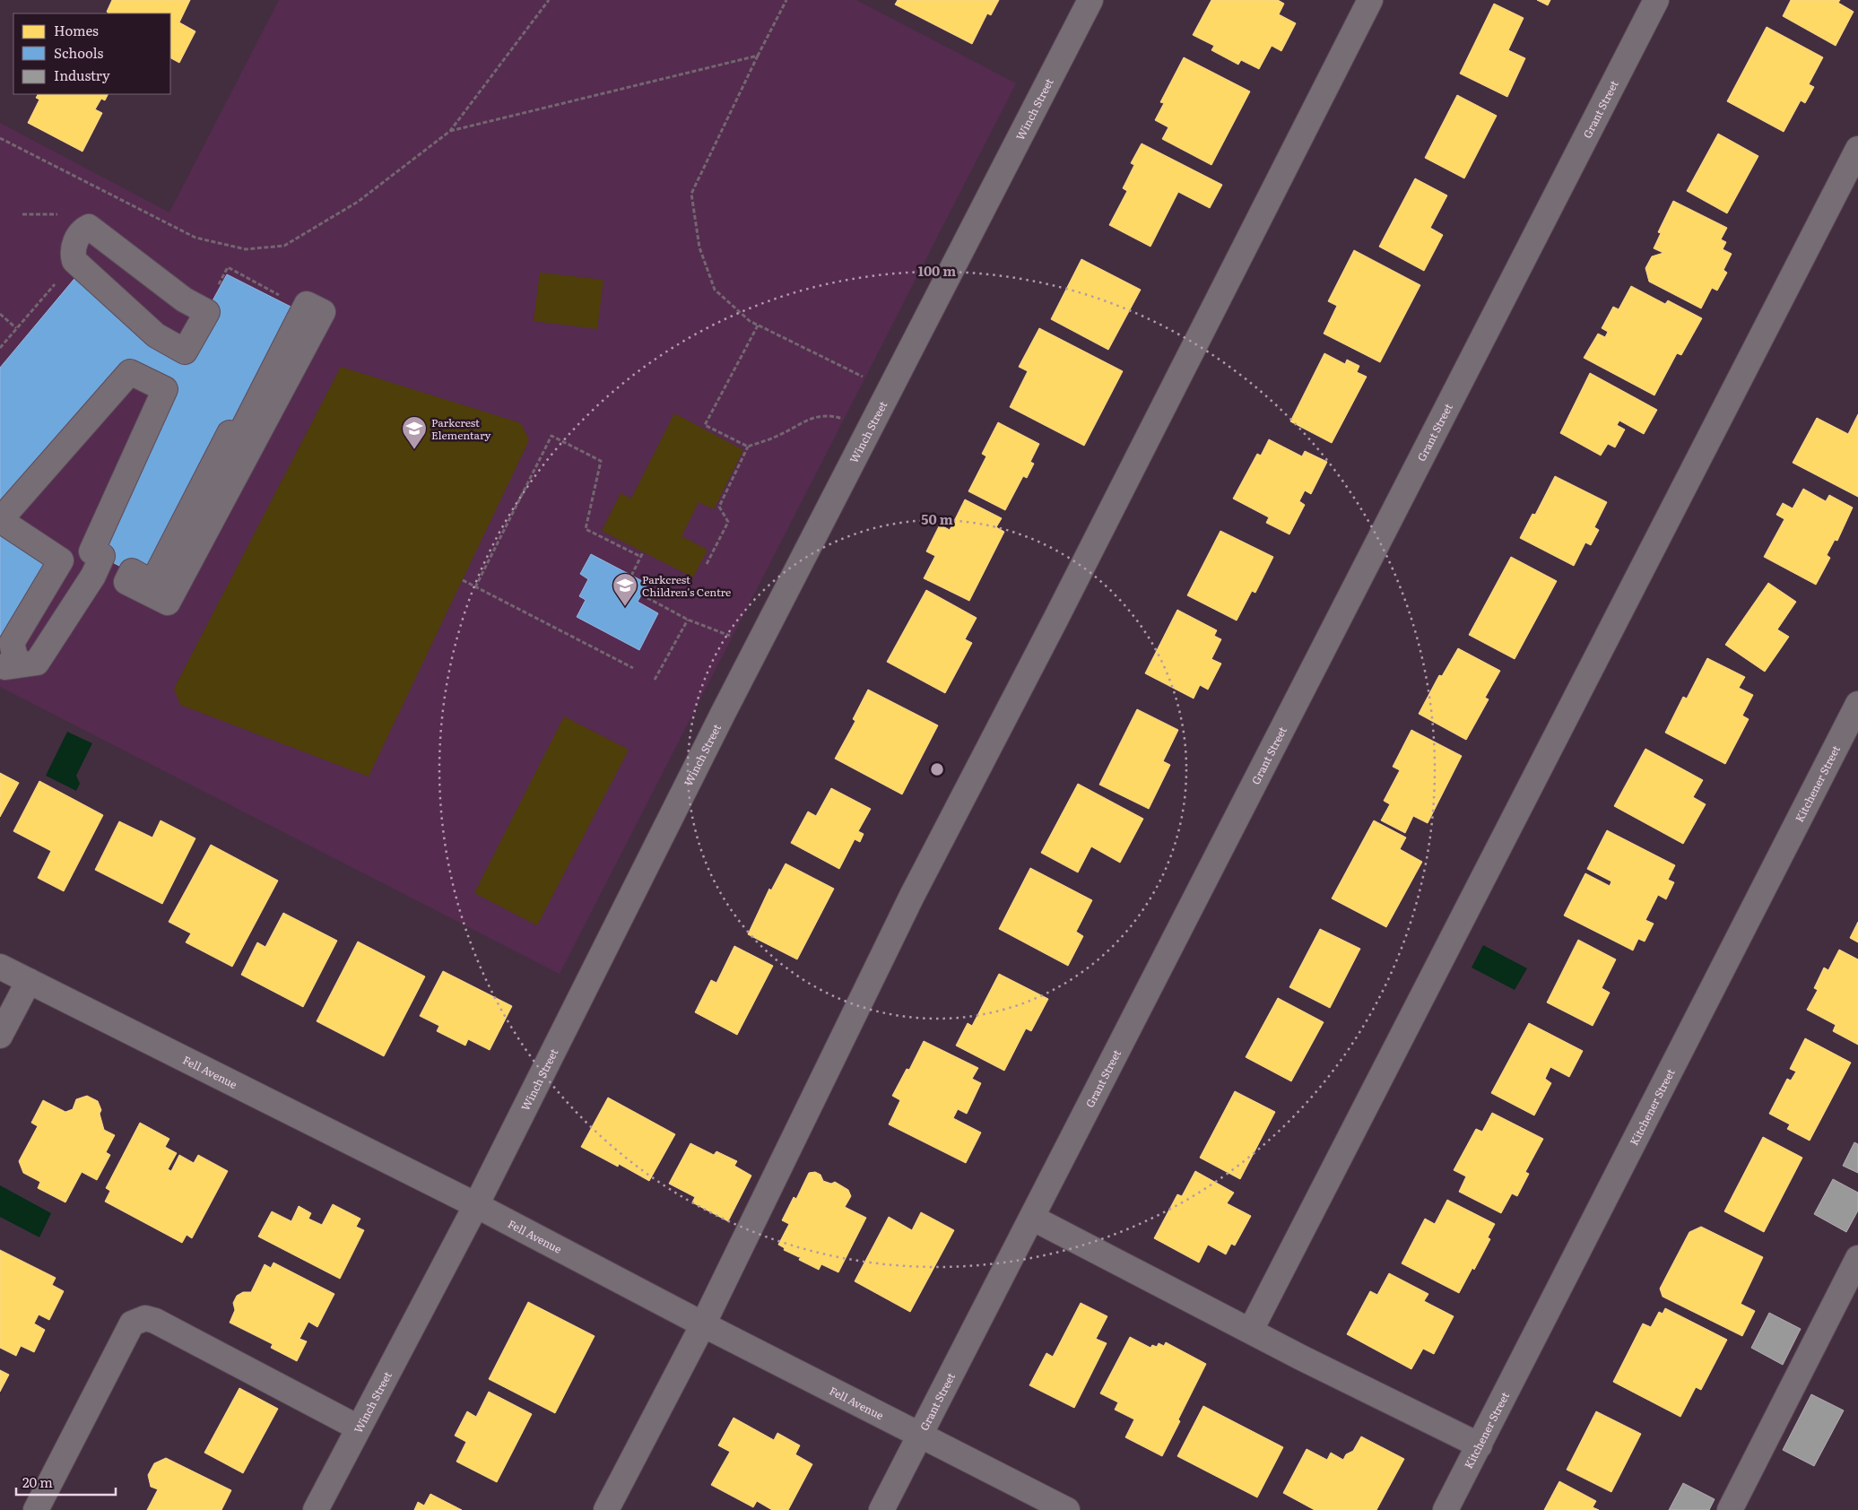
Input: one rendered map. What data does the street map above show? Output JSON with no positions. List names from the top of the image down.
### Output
{
  "streets": {
    "street": [
      "Winch Street",
      "Grant Street",
      "Kitchener Street",
      "Fell Avenue"
    ]
  },
  "crossings": [
    ["Winch Street", "Fell Avenue"],
    ["Grant Street", "Fell Avenue"]
  ],
  "places": {
    "school or university": ["Parkcrest Elementary", "Parkcrest Children's Centre"]
  },
  "legend": ["Homes", "Schools", "Industry"],
  "scale_bar": "20 m",
  "rings": ["100 m", "50 m"]
}
